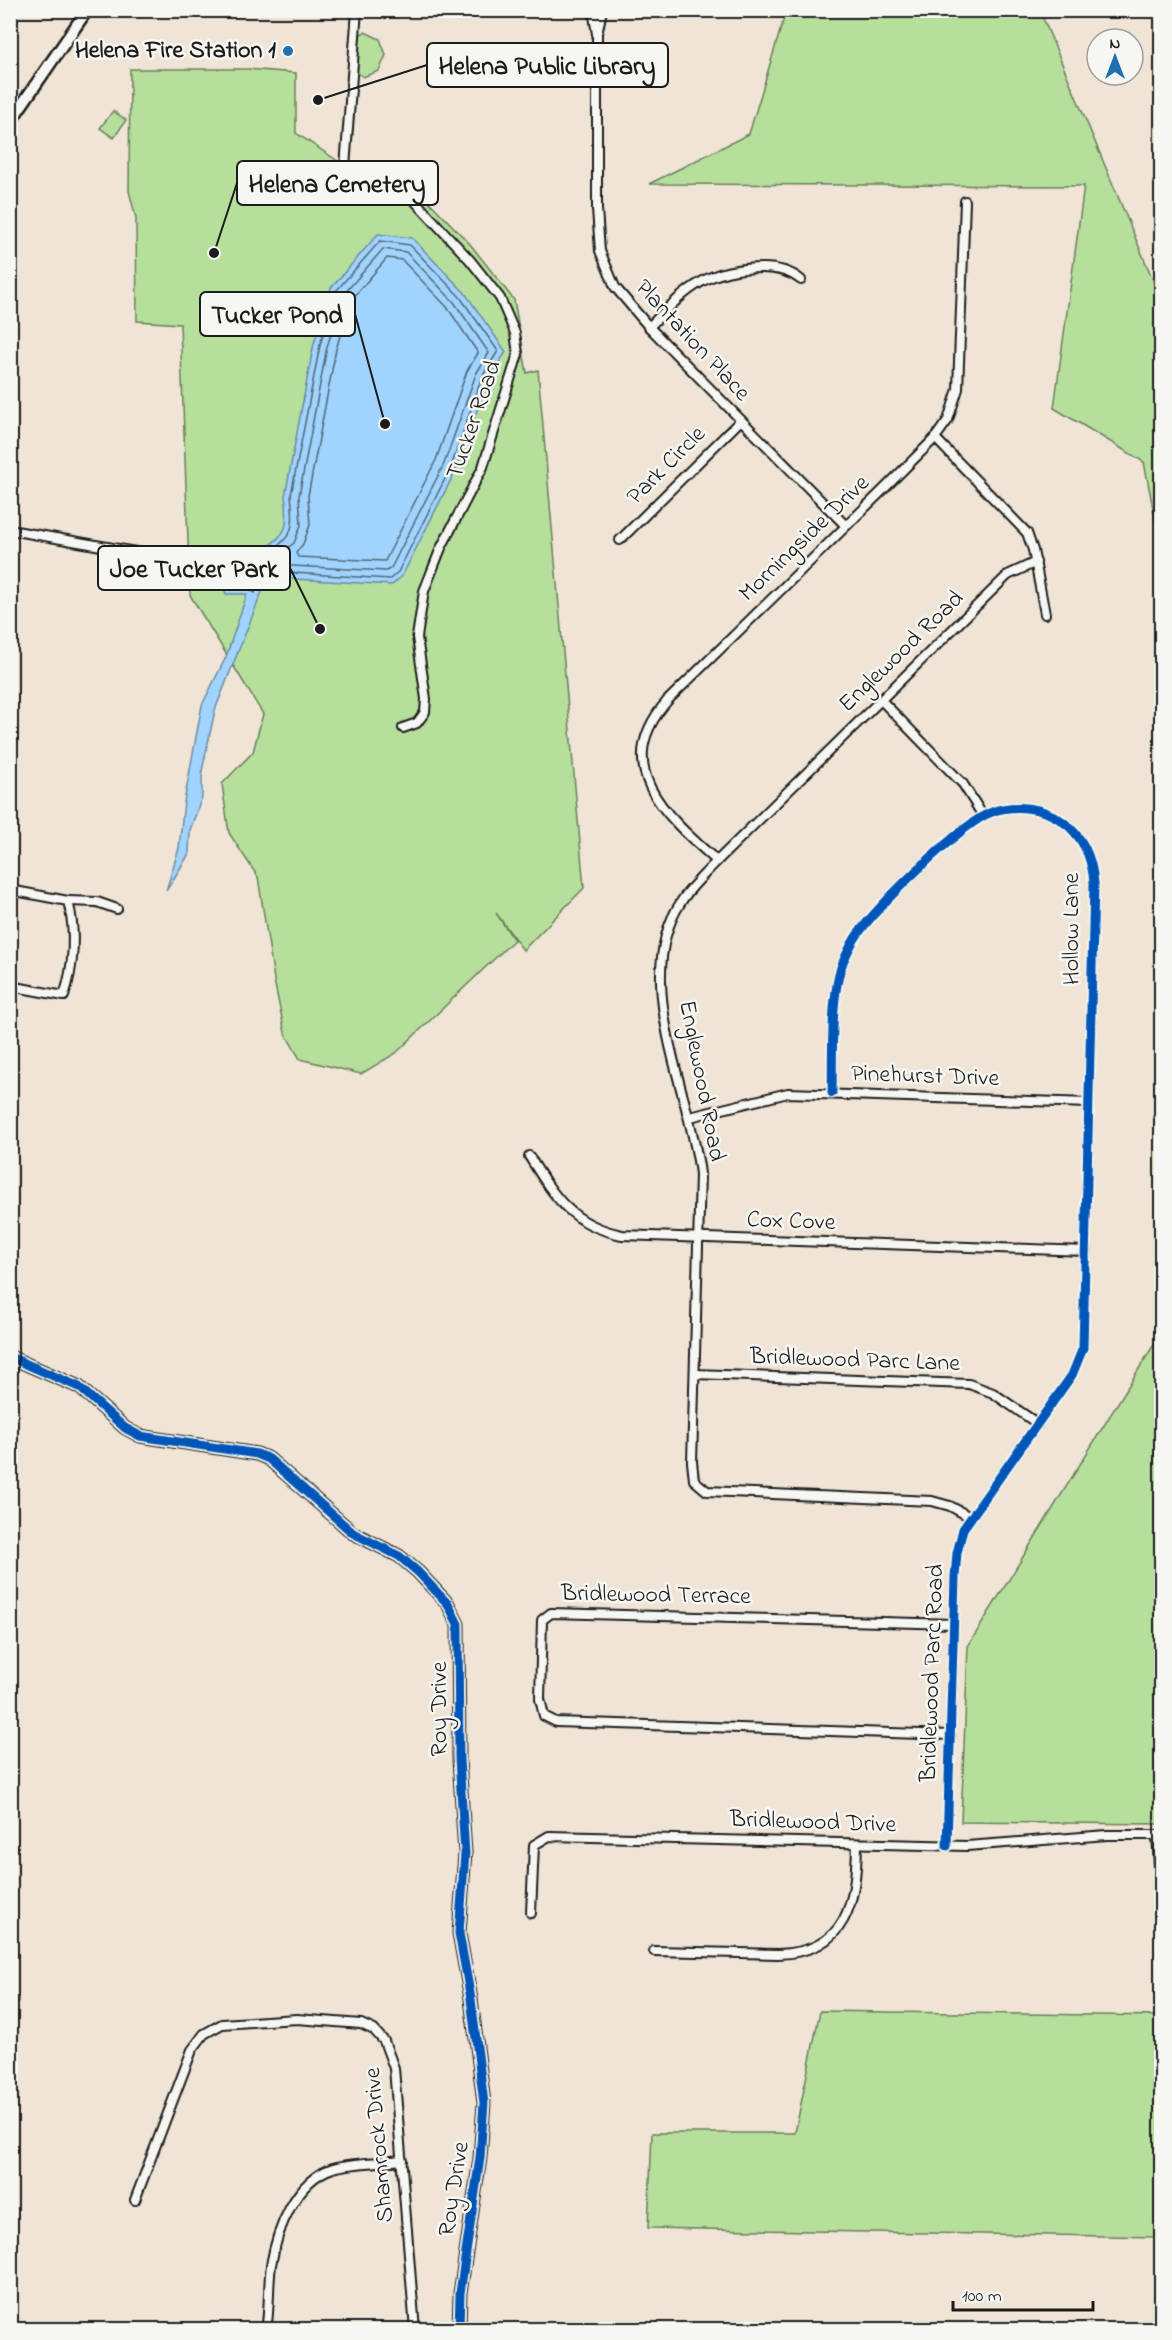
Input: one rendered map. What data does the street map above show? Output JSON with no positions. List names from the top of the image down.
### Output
{
  "streets": {
    "street": [
      "Plantation Place",
      "Tucker Road",
      "Park Circle",
      "Morningside Drive",
      "Englewood Road",
      "Hollow Lane",
      "Pinehurst Drive",
      "Cox Cove",
      "Bridlewood Parc Lane",
      "Bridlewood Terrace",
      "Bridlewood Parc Road",
      "Roy Drive",
      "Bridlewood Drive",
      "Shamrock Drive"
    ]
  },
  "crossings": [
    ["Plantation Place", "Park Circle"],
    ["Plantation Place", "Morningside Drive"],
    ["Morningside Drive", "Englewood Road"],
    ["Englewood Road", "Pinehurst Drive"],
    ["Englewood Road", "Cox Cove"],
    ["Englewood Road", "Bridlewood Parc Lane"],
    ["Englewood Road", "Bridlewood Parc Road"],
    ["Hollow Lane", "Pinehurst Drive"],
    ["Hollow Lane", "Cox Cove"],
    ["Hollow Lane", "Bridlewood Parc Road"],
    ["Cox Cove", "Bridlewood Parc Road"],
    ["Bridlewood Parc Lane", "Bridlewood Parc Road"],
    ["Bridlewood Terrace", "Bridlewood Parc Road"],
    ["Bridlewood Parc Road", "Bridlewood Drive"]
  ],
  "places": [
    "Helena Fire Station 1",
    "Helena Public Library",
    "Helena Cemetery",
    "Tucker Pond",
    "Joe Tucker Park"
  ],
  "scale_bar": "100 m",
  "north": "top"
}
